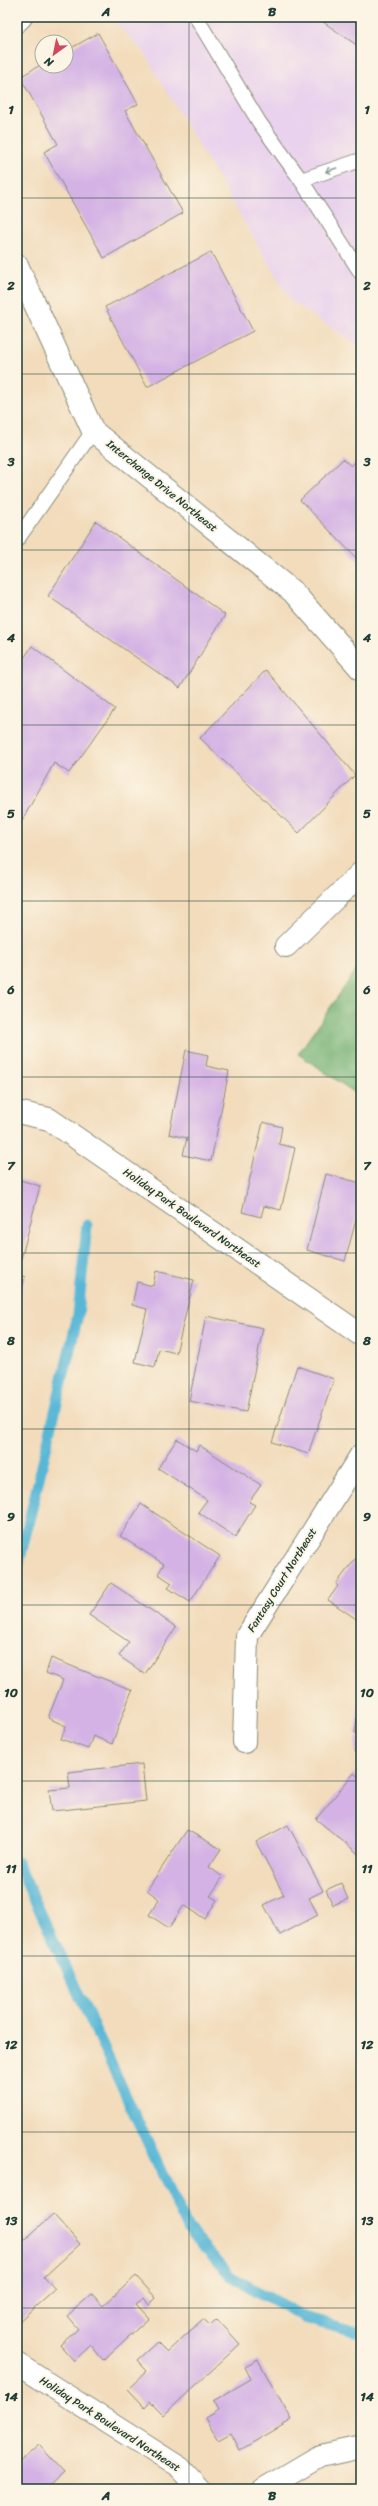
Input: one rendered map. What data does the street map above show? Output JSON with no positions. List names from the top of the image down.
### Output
{
  "streets": {
    "street": ["Interchange Drive Northeast", "Holiday Park Boulevard Northeast", "Fantasy Court Northeast"]
  },
  "north": "bottom left",
  "grid": {
    "columns": ["A", "B"],
    "rows": [
      "1",
      "2",
      "3",
      "4",
      "5",
      "6",
      "7",
      "8",
      "9",
      "10",
      "11",
      "12",
      "13",
      "14"
    ]
  }
}
